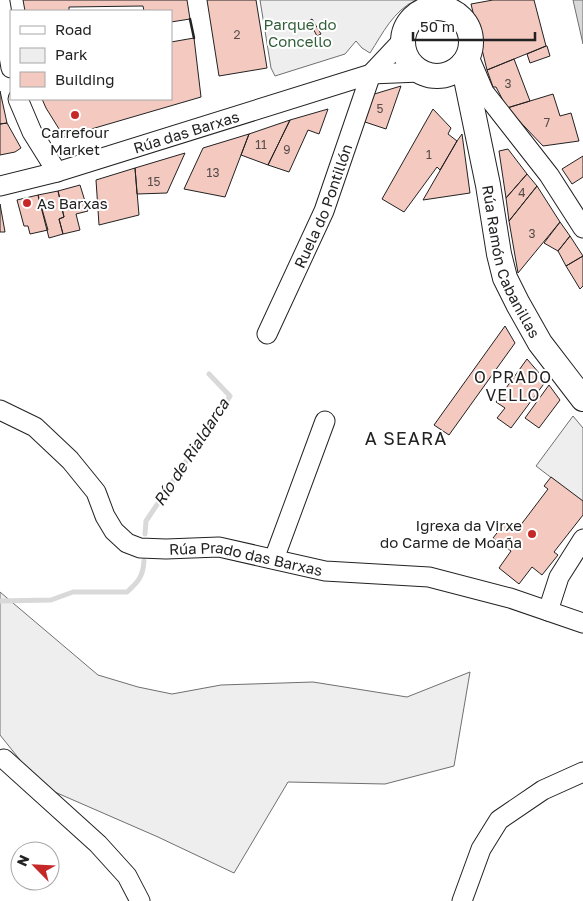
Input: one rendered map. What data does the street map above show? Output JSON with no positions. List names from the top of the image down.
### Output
{
  "streets": {
    "main road": ["Rúa Ramón Cabanillas"],
    "street": ["Rúa das Barxas", "Ruela do Pontillón", "Rúa Prado das Barxas"]
  },
  "crossings": [
    ["Rúa das Barxas", "Ruela do Pontillón"],
    ["Rúa das Barxas", "Rúa Ramón Cabanillas"]
  ],
  "districts": ["O PRADO VELLO", "A SEARA"],
  "water": ["Río de Rialdarca"],
  "parks": ["Parque do Concello"],
  "places": ["Carrefour Market", "As Barxas", "Igrexa da Virxe do Carme de Moaña"],
  "house_numbers": [
    "2",
    "3",
    "5",
    "7",
    "11",
    "9",
    "1",
    "13",
    "15",
    "4",
    "3"
  ],
  "legend": ["Road", "Park", "Building"],
  "scale_bar": "50 m",
  "north": "top left"
}
